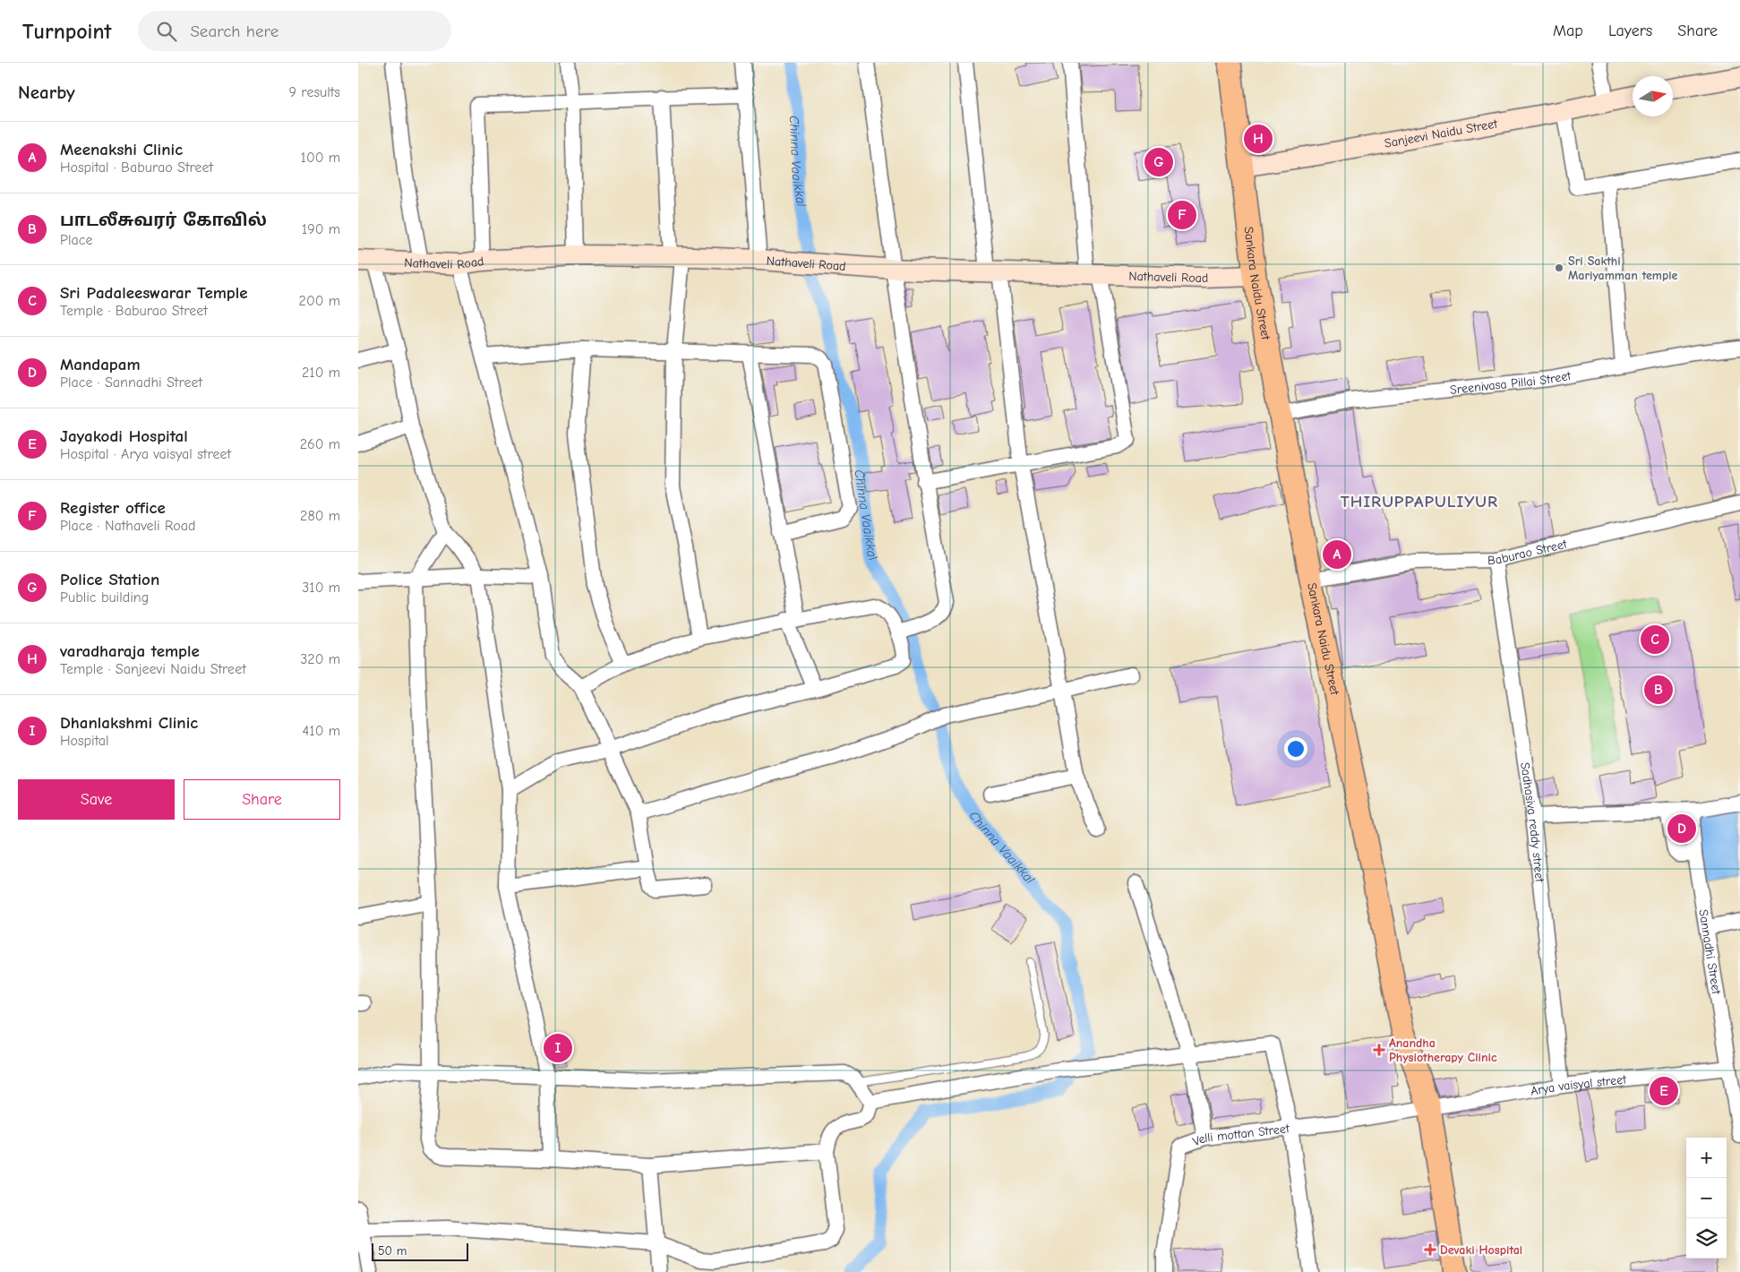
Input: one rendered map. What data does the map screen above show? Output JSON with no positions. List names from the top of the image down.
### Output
{
  "streets": {
    "main road": ["Sankara Naidu Street"],
    "street": [
      "Sanjeevi Naidu Street",
      "Nathaveli Road",
      "Sreenivasa Pillai Street",
      "Baburao Street",
      "Sadhasiva reddy street",
      "Sannadhi Street",
      "Arya vaisyal street",
      "Velli mottan Street"
    ]
  },
  "crossings": [
    ["Sanjeevi Naidu Street", "Sankara Naidu Street"],
    ["Nathaveli Road", "Sankara Naidu Street"],
    ["Sankara Naidu Street", "Sreenivasa Pillai Street"],
    ["Sankara Naidu Street", "Baburao Street"],
    ["Sankara Naidu Street", "Arya vaisyal street"],
    ["Sankara Naidu Street", "Velli mottan Street"],
    ["Baburao Street", "Sadhasiva reddy street"],
    ["Sadhasiva reddy street", "Arya vaisyal street"],
    ["Sannadhi Street", "Arya vaisyal street"],
    ["Arya vaisyal street", "Velli mottan Street"]
  ],
  "districts": ["THIRUPPAPULIYUR"],
  "water": ["Chinna Vaaikkal"],
  "places": {
    "other": ["Sri Sakthi Mariyamman temple"],
    "health": ["Anandha Physiotherapy Clinic", "Devaki Hospital"]
  },
  "scale_bar": "50 m",
  "north": "right",
  "page": {
    "header": "Turnpoint",
    "search": "Search here",
    "nav": ["Map", "Layers", "Share"],
    "heading": ["Nearby", "9 results"],
    "list": [
      {
        "mark": "A",
        "name": "Meenakshi Clinic",
        "note": "Hospital · Baburao Street",
        "value": "100 m"
      },
      {
        "mark": "B",
        "name": "பாடலீசுவரர் கோவில்",
        "note": "Place",
        "value": "190 m"
      },
      {
        "mark": "C",
        "name": "Sri Padaleeswarar Temple",
        "note": "Temple · Baburao Street",
        "value": "200 m"
      },
      {
        "mark": "D",
        "name": "Mandapam",
        "note": "Place · Sannadhi Street",
        "value": "210 m"
      },
      {
        "mark": "E",
        "name": "Jayakodi Hospital",
        "note": "Hospital · Arya vaisyal street",
        "value": "260 m"
      },
      {
        "mark": "F",
        "name": "Register office",
        "note": "Place · Nathaveli Road",
        "value": "280 m"
      },
      {
        "mark": "G",
        "name": "Police Station",
        "note": "Public building",
        "value": "310 m"
      },
      {
        "mark": "H",
        "name": "varadharaja temple",
        "note": "Temple · Sanjeevi Naidu Street",
        "value": "320 m"
      },
      {
        "mark": "I",
        "name": "Dhanlakshmi Clinic",
        "note": "Hospital",
        "value": "410 m"
      }
    ],
    "pins": [
      "H",
      "G",
      "F",
      "A",
      "C",
      "B",
      "D",
      "I",
      "E"
    ],
    "buttons": ["Save", "Share"],
    "map_buttons": ["+", "−"],
    "scale": "50 m"
  }
}
